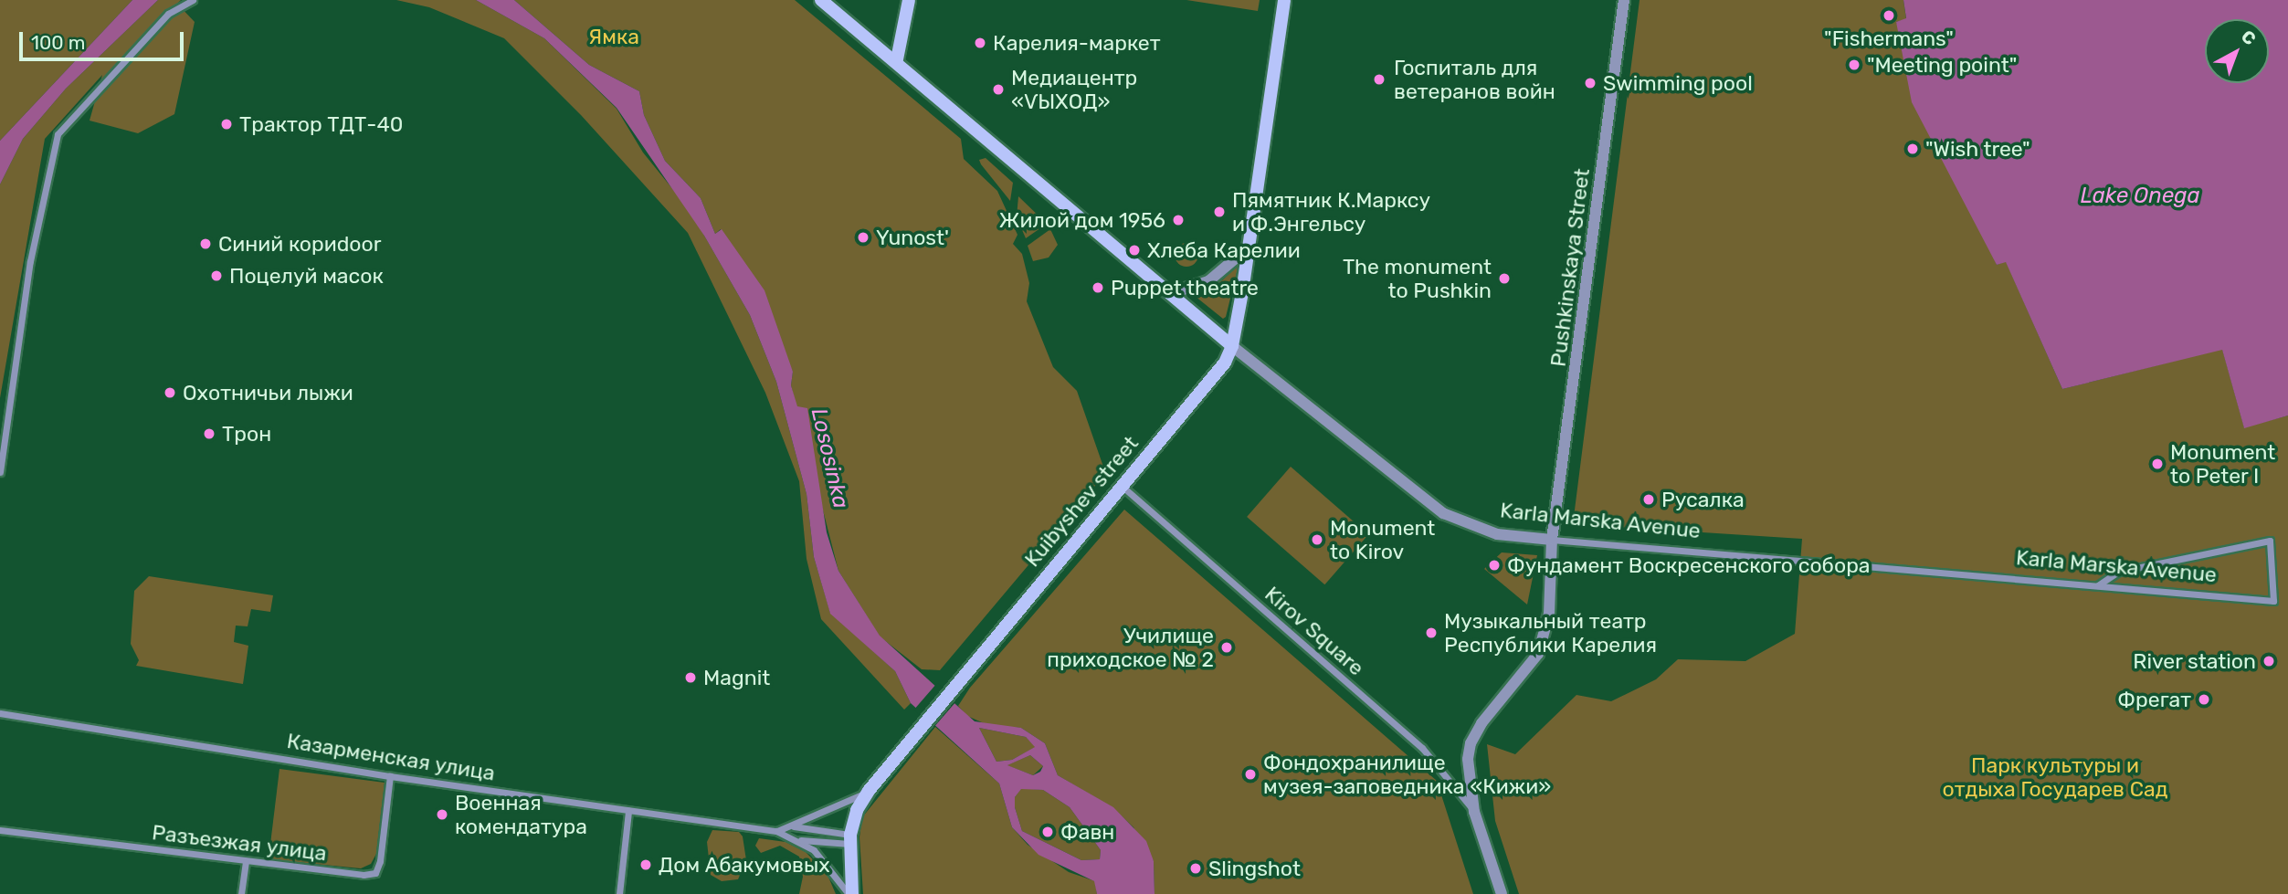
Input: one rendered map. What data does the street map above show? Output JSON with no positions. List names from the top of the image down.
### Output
{
  "streets": {
    "main road": ["Kuibyshev street", "Karla Marska Avenue"],
    "street": [
      "Pushkinskaya Street",
      "Kirov Square",
      "Казарменская улица",
      "Разъезжая улица"
    ]
  },
  "crossings": [
    ["Pushkinskaya Street", "Karla Marska Avenue"],
    ["Pushkinskaya Street", "Kirov Square"],
    ["Kuibyshev street", "Karla Marska Avenue"],
    ["Kuibyshev street", "Kirov Square"],
    ["Казарменская улица", "Разъезжая улица"]
  ],
  "water": ["Lake Onega", "Lososinka"],
  "parks": ["Ямка", "Парк культуры и отдыха Государев Сад"],
  "places": [
    "\"Fishermans\"",
    "Карелия-маркет",
    "\"Meeting point\"",
    "Госпиталь для ветеранов войн",
    "Swimming pool",
    "Медиацентр «ѴЫХОД»",
    "Трактор ТДТ-40",
    "\"Wish tree\"",
    "Пямятник К.Марксу и Ф.Энгельсу",
    "Жилой дом 1956",
    "Yunost'",
    "Синий кориdoor",
    "Хлеба Карелии",
    "Поцелуй масок",
    "The monument to Pushkin",
    "Puppet theatre",
    "Охотничьи лыжи",
    "Трон",
    "Monument to Peter I",
    "Русалка",
    "Monument to Kirov",
    "Фундамент Воскресенского собора",
    "Музыкальный театр Республики Карелия",
    "Училище приходское № 2",
    "River station",
    "Magnit",
    "Фрегат",
    "Фондохранилище музея-заповедника «Кижи»",
    "Военная комендатура",
    "Фавн",
    "Дом Абакумовых",
    "Slingshot"
  ],
  "scale_bar": "100 m",
  "north": "top right"
}
